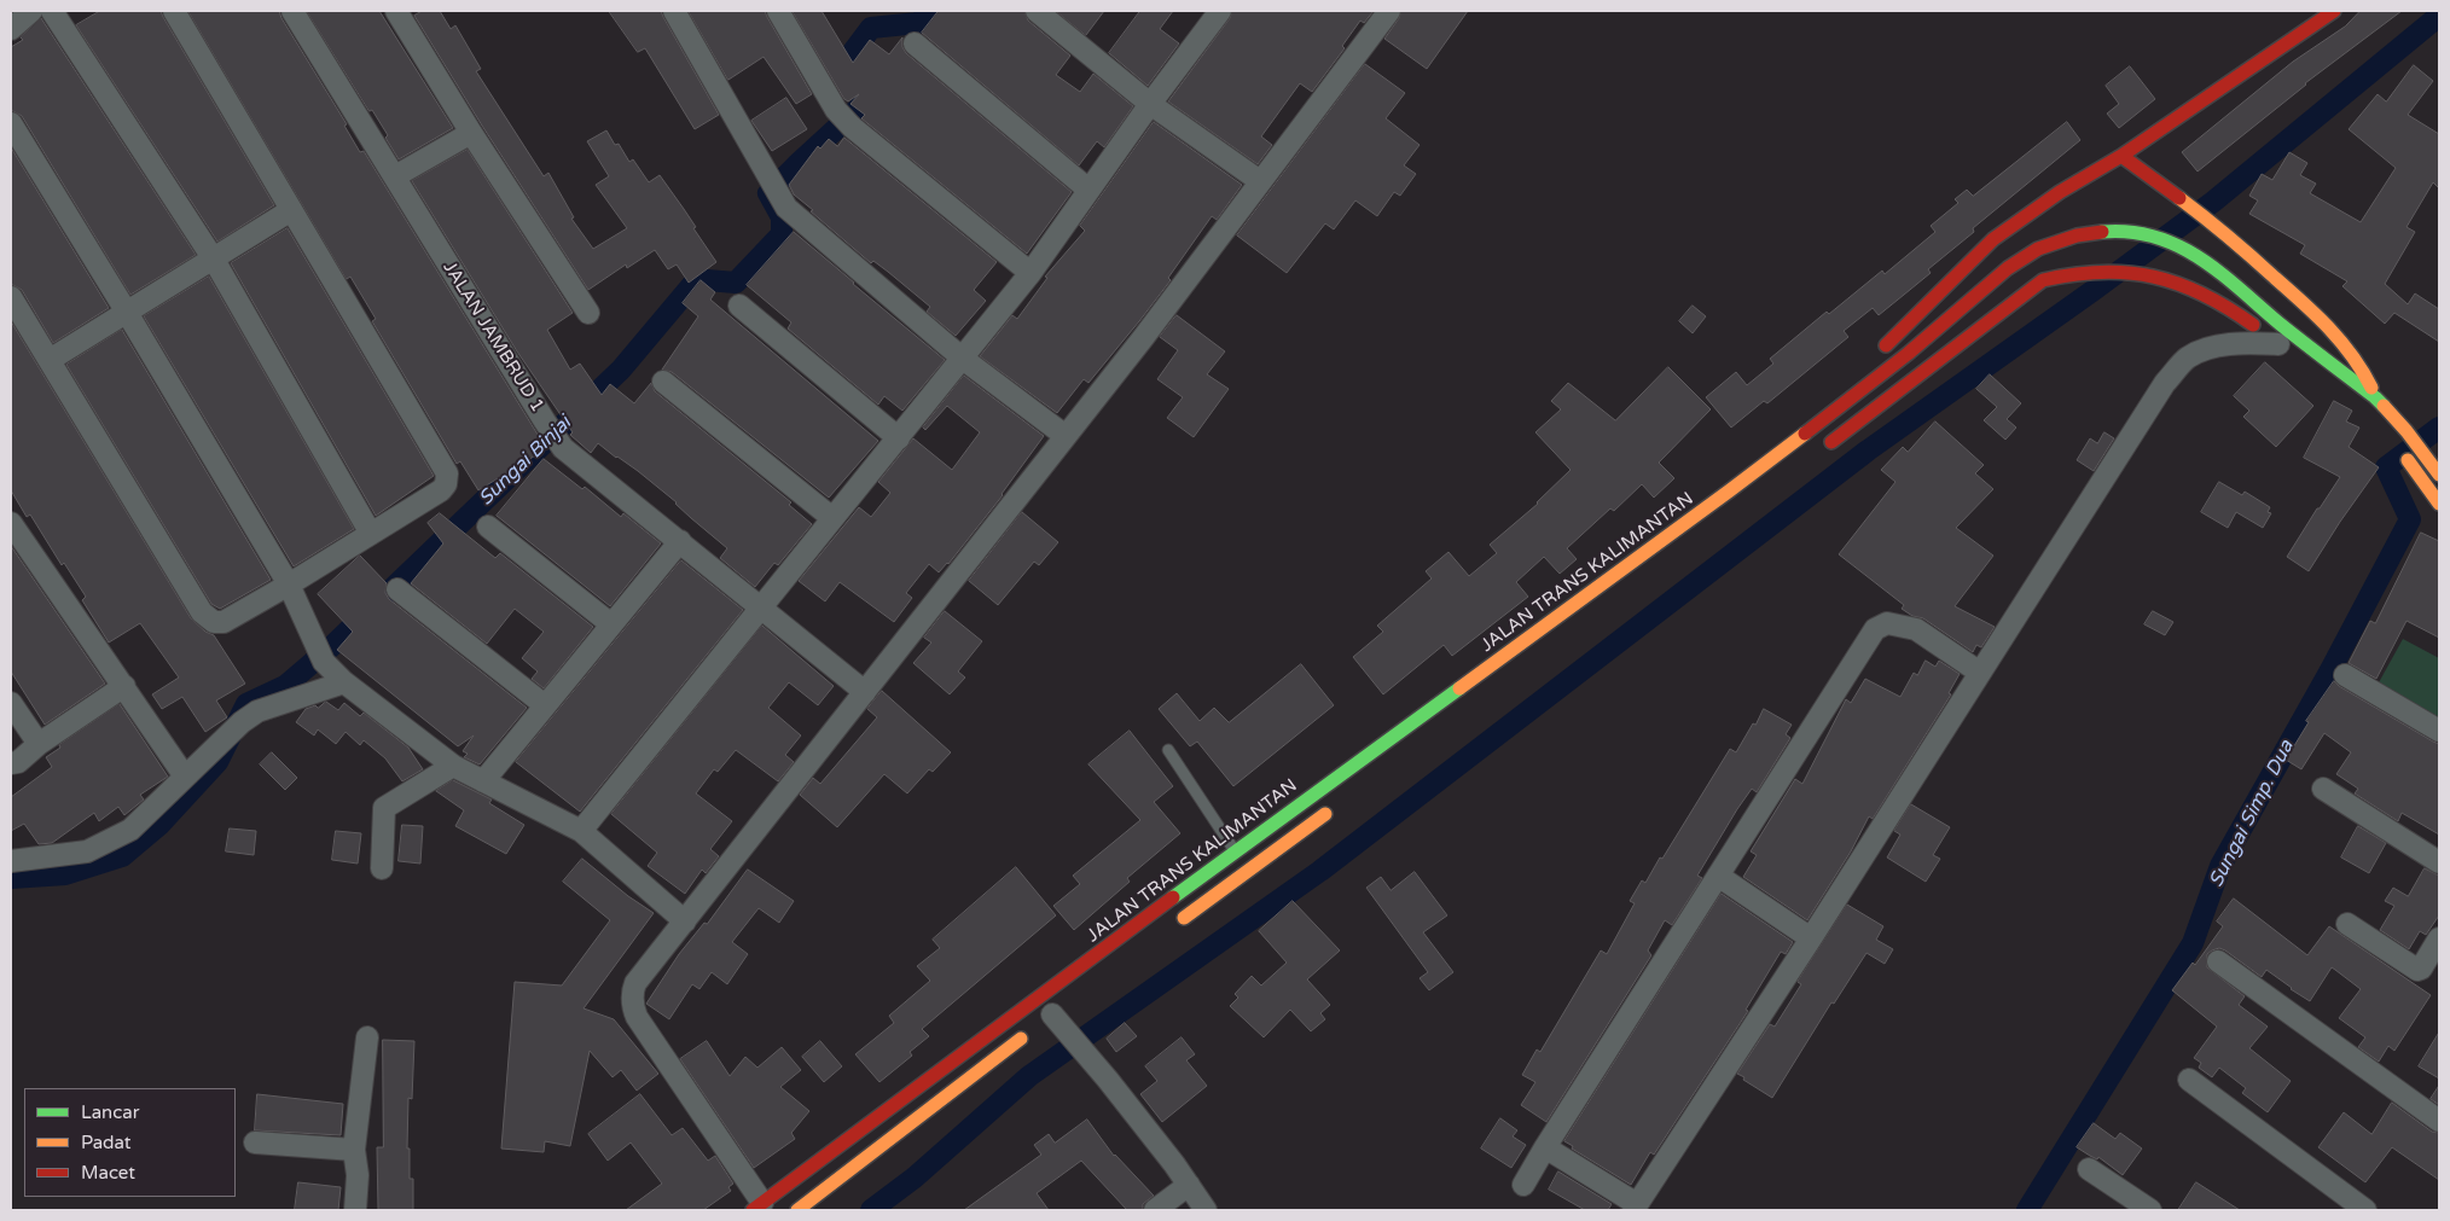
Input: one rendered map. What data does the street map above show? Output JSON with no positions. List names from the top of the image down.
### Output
{
  "streets": {
    "main road": ["JALAN TRANS KALIMANTAN"],
    "street": ["JALAN JAMBRUD 1"]
  },
  "water": ["Sungai Binjai", "Sungai Simp. Dua"],
  "legend": ["Lancar", "Padat", "Macet"]
}
